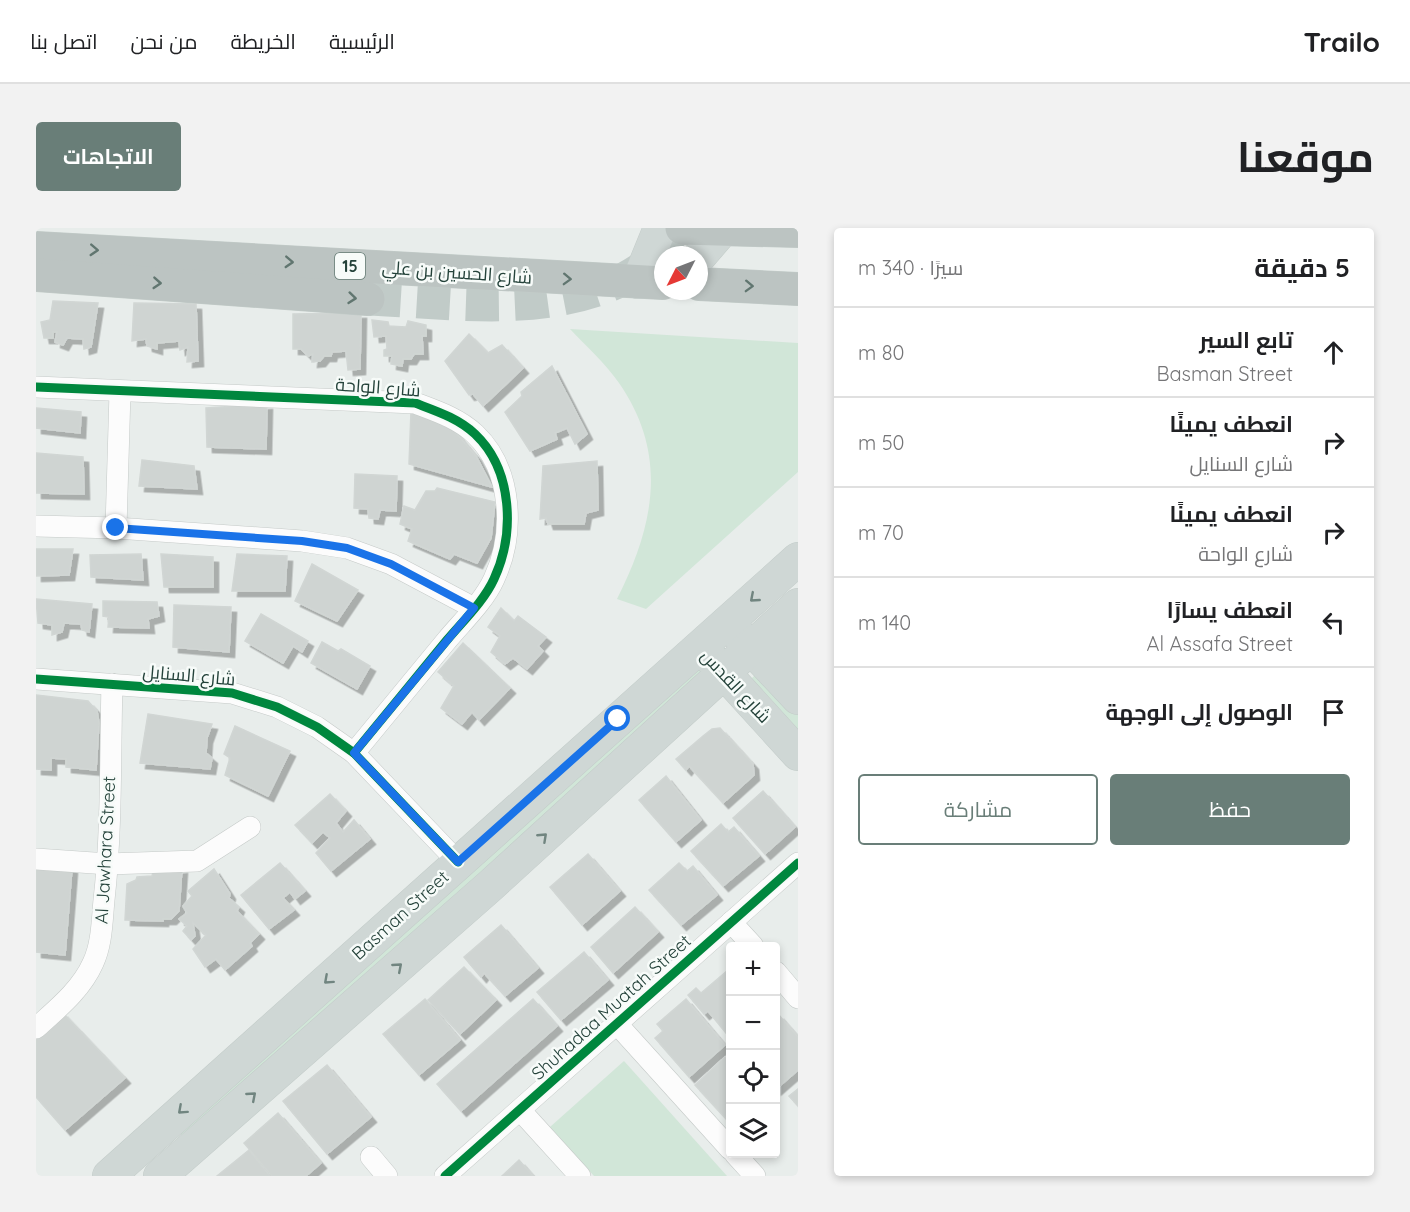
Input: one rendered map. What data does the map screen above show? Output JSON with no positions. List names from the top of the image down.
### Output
{
  "streets": {
    "highway": ["15", "شارع الحسين بن علي"],
    "main road": ["شارع القدس", "Basman Street"],
    "street": [
      "شارع الواحة",
      "شارع السنايل",
      "Al Jawhara Street",
      "Shuhadaa Muatah Street"
    ]
  },
  "crossings": [
    ["شارع الواحة", "شارع السنايل"],
    ["شارع السنايل", "Al Jawhara Street"],
    ["شارع السنايل", "Basman Street"],
    ["شارع القدس", "Basman Street"]
  ],
  "north": "bottom left",
  "page": {
    "header": "Trailo",
    "nav": [
      "الرئيسية",
      "الخريطة",
      "من نحن",
      "اتصل بنا"
    ],
    "title": "موقعنا",
    "buttons": [
      "الاتجاهات",
      ["حفظ", "مشاركة"]
    ],
    "heading": ["5 دقيقة", "سيرًا · 340 m"],
    "list": [
      ["تابع السير", "Basman Street", "80 m"],
      ["انعطف يمينًا", "شارع السنايل", "50 m"],
      ["انعطف يمينًا", "شارع الواحة", "70 m"],
      ["انعطف يسارًا", "Al Assafa Street", "140 m"],
      "الوصول إلى الوجهة"
    ],
    "map_buttons": ["+", "−"]
  }
}
